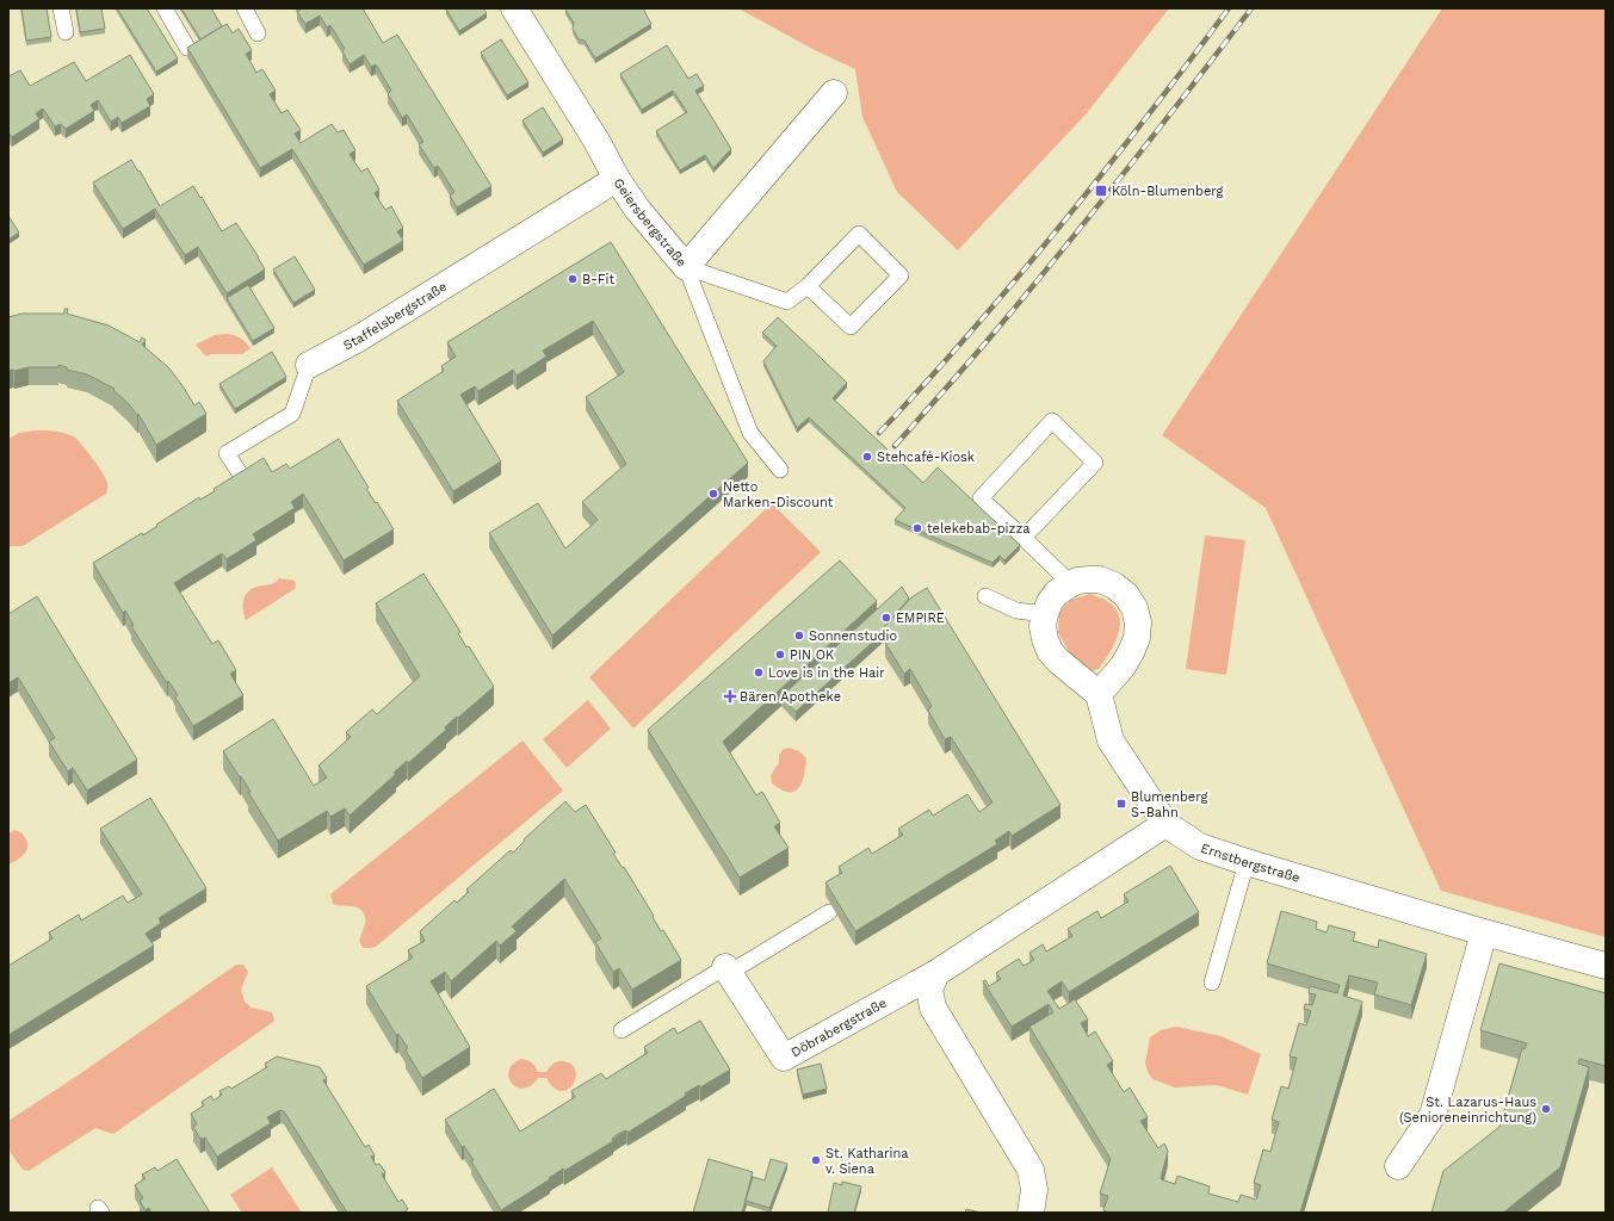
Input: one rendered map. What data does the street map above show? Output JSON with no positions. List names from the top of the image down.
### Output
{
  "streets": {
    "street": [
      "Geiersbergstraße",
      "Staffelsbergstraße",
      "Ernstbergstraße",
      "Döbrabergstraße"
    ]
  },
  "crossings": [
    ["Geiersbergstraße", "Staffelsbergstraße"],
    ["Ernstbergstraße", "Döbrabergstraße"]
  ],
  "places": {
    "transit": ["Köln-Blumenberg", "Blumenberg S-Bahn"],
    "other": [
      "B-Fit",
      "Stehcafé-Kiosk",
      "Netto Marken-Discount",
      "telekebab-pizza",
      "EMPIRE",
      "Sonnenstudio",
      "PIN OK",
      "Love is in the Hair",
      "St. Lazarus-Haus (Senioreneinrichtung)",
      "St. Katharina v. Siena"
    ],
    "health": ["Bären Apotheke"]
  }
}
